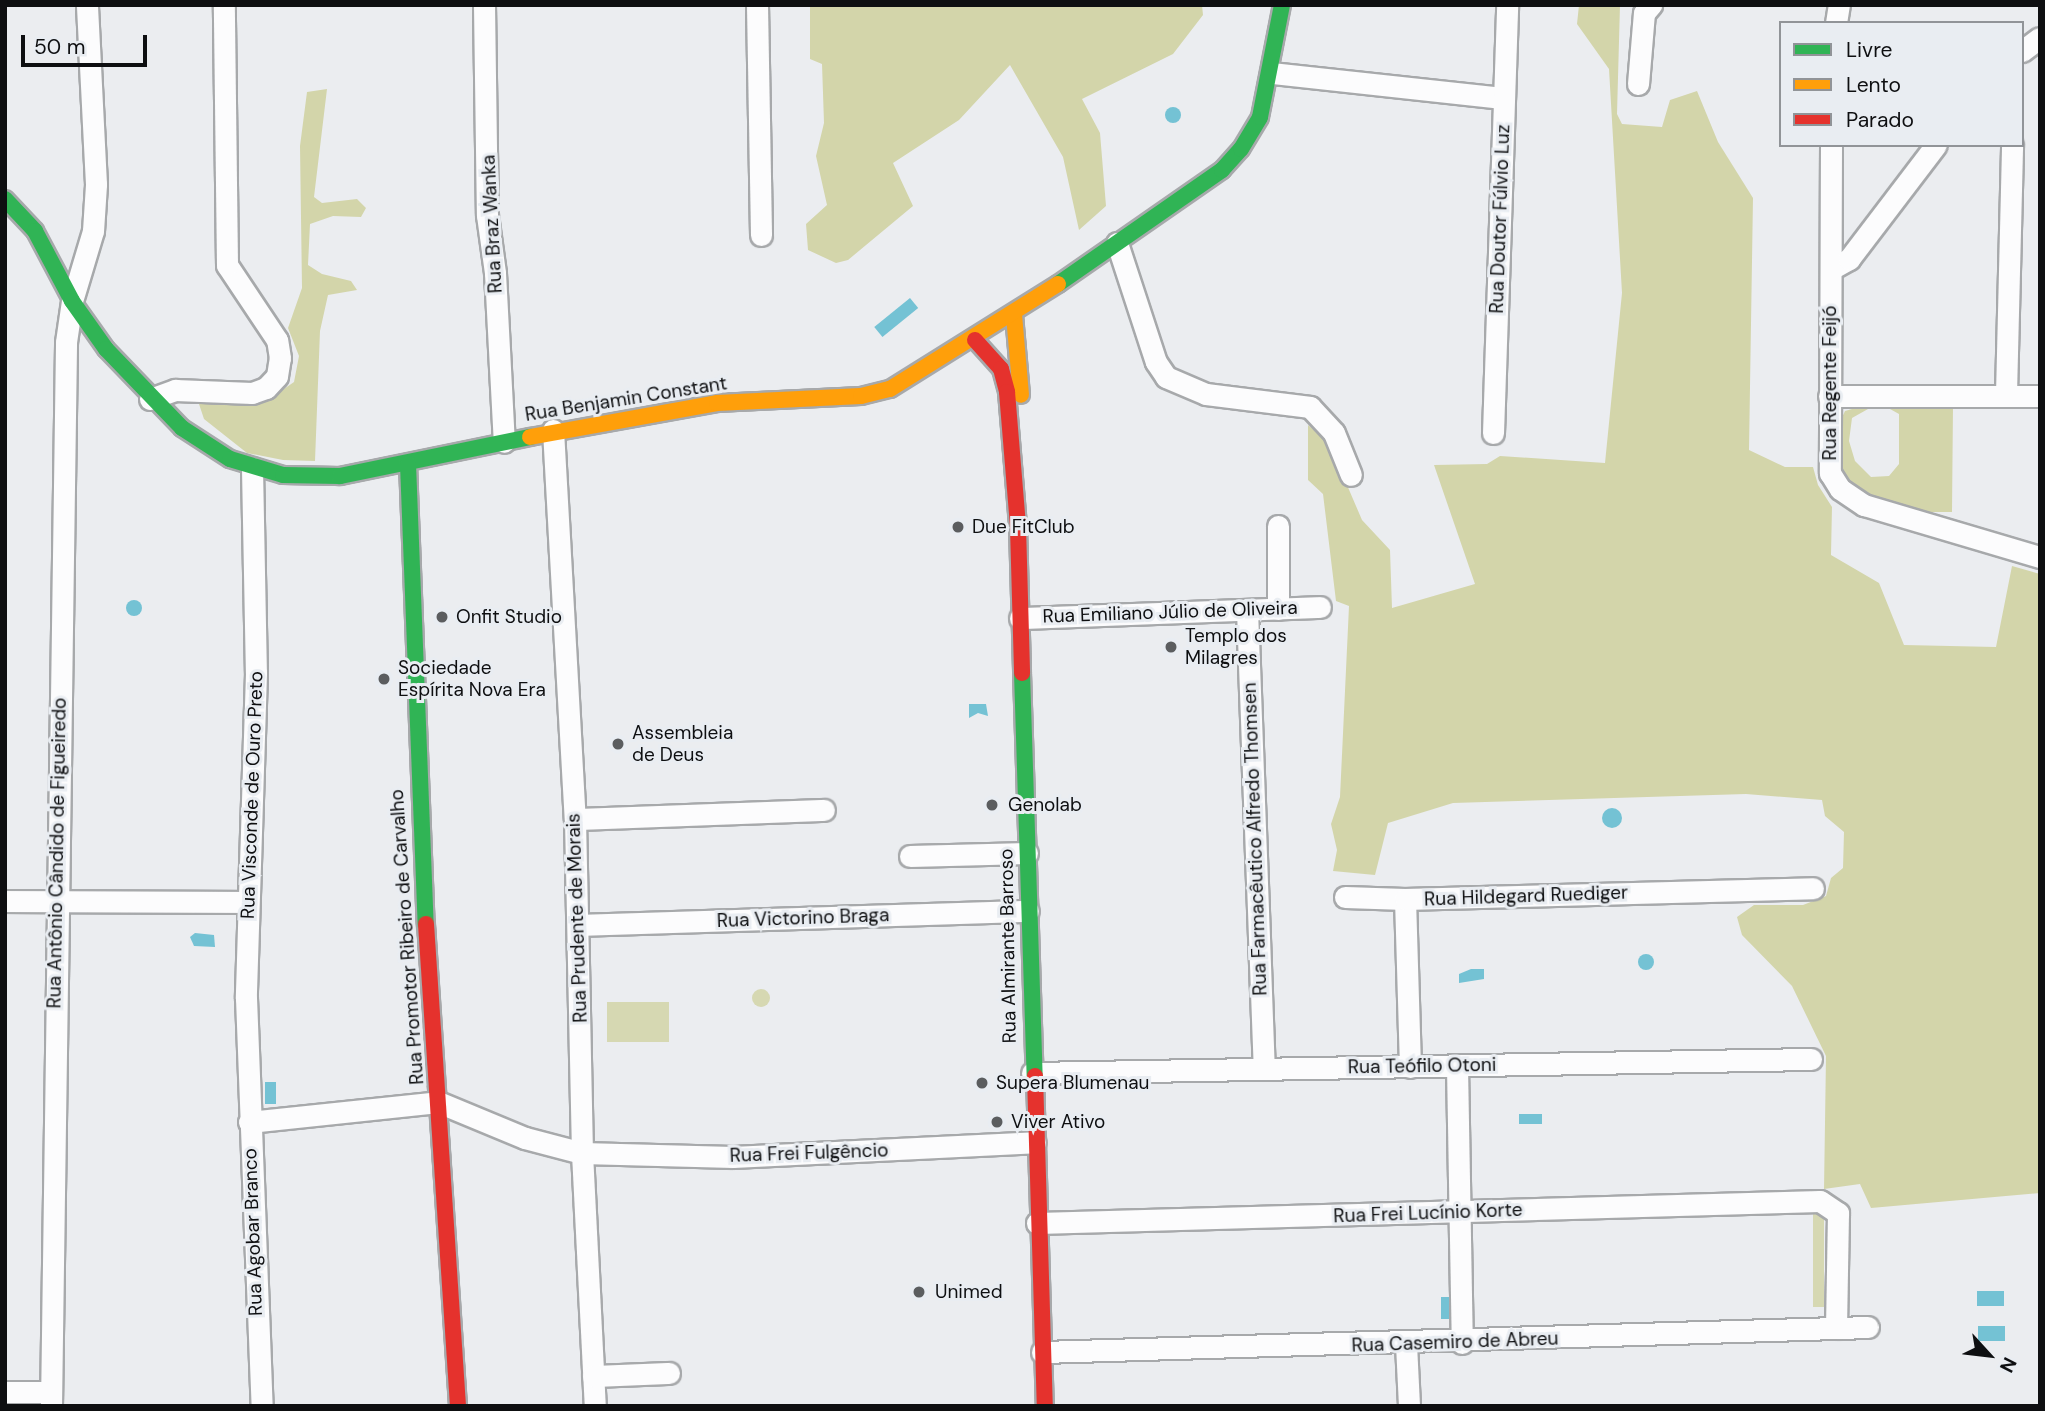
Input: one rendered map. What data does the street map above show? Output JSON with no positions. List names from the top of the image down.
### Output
{
  "streets": {
    "main road": ["Rua Benjamin Constant", "Rua Promotor Ribeiro de Carvalho", "Rua Almirante Barroso"],
    "street": [
      "Rua Doutor Fúlvio Luz",
      "Rua Braz Wanka",
      "Rua Regente Feijó",
      "Rua Emiliano Júlio de Oliveira",
      "Rua Visconde de Ouro Preto",
      "Rua Farmacêutico Alfredo Thomsen",
      "Rua Antônio Cândido de Figueiredo",
      "Rua Hildegard Ruediger",
      "Rua Prudente de Morais",
      "Rua Victorino Braga",
      "Rua Teófilo Otoni",
      "Rua Frei Fulgêncio",
      "Rua Frei Lucínio Korte",
      "Rua Agobar Branco",
      "Rua Casemiro de Abreu"
    ]
  },
  "crossings": [
    ["Rua Braz Wanka", "Rua Benjamin Constant"],
    ["Rua Benjamin Constant", "Rua Visconde de Ouro Preto"],
    ["Rua Benjamin Constant", "Rua Antônio Cândido de Figueiredo"],
    ["Rua Benjamin Constant", "Rua Prudente de Morais"],
    ["Rua Benjamin Constant", "Rua Promotor Ribeiro de Carvalho"],
    ["Rua Benjamin Constant", "Rua Almirante Barroso"],
    ["Rua Emiliano Júlio de Oliveira", "Rua Farmacêutico Alfredo Thomsen"],
    ["Rua Emiliano Júlio de Oliveira", "Rua Almirante Barroso"],
    ["Rua Visconde de Ouro Preto", "Rua Agobar Branco"],
    ["Rua Farmacêutico Alfredo Thomsen", "Rua Teófilo Otoni"],
    ["Rua Hildegard Ruediger", "Rua Teófilo Otoni"],
    ["Rua Prudente de Morais", "Rua Victorino Braga"],
    ["Rua Prudente de Morais", "Rua Frei Fulgêncio"],
    ["Rua Victorino Braga", "Rua Almirante Barroso"],
    ["Rua Promotor Ribeiro de Carvalho", "Rua Frei Fulgêncio"],
    ["Rua Promotor Ribeiro de Carvalho", "Rua Agobar Branco"],
    ["Rua Almirante Barroso", "Rua Teófilo Otoni"],
    ["Rua Almirante Barroso", "Rua Frei Fulgêncio"],
    ["Rua Almirante Barroso", "Rua Frei Lucínio Korte"],
    ["Rua Almirante Barroso", "Rua Casemiro de Abreu"],
    ["Rua Frei Fulgêncio", "Rua Agobar Branco"],
    ["Rua Frei Lucínio Korte", "Rua Casemiro de Abreu"]
  ],
  "places": [
    "Due FitClub",
    "Onfit Studio",
    "Templo dos Milagres",
    "Sociedade Espírita Nova Era",
    "Assembleia de Deus",
    "Genolab",
    "Supera Blumenau",
    "Viver Ativo",
    "Unimed"
  ],
  "legend": ["Livre", "Lento", "Parado"],
  "scale_bar": "50 m",
  "north": "bottom right"
}
